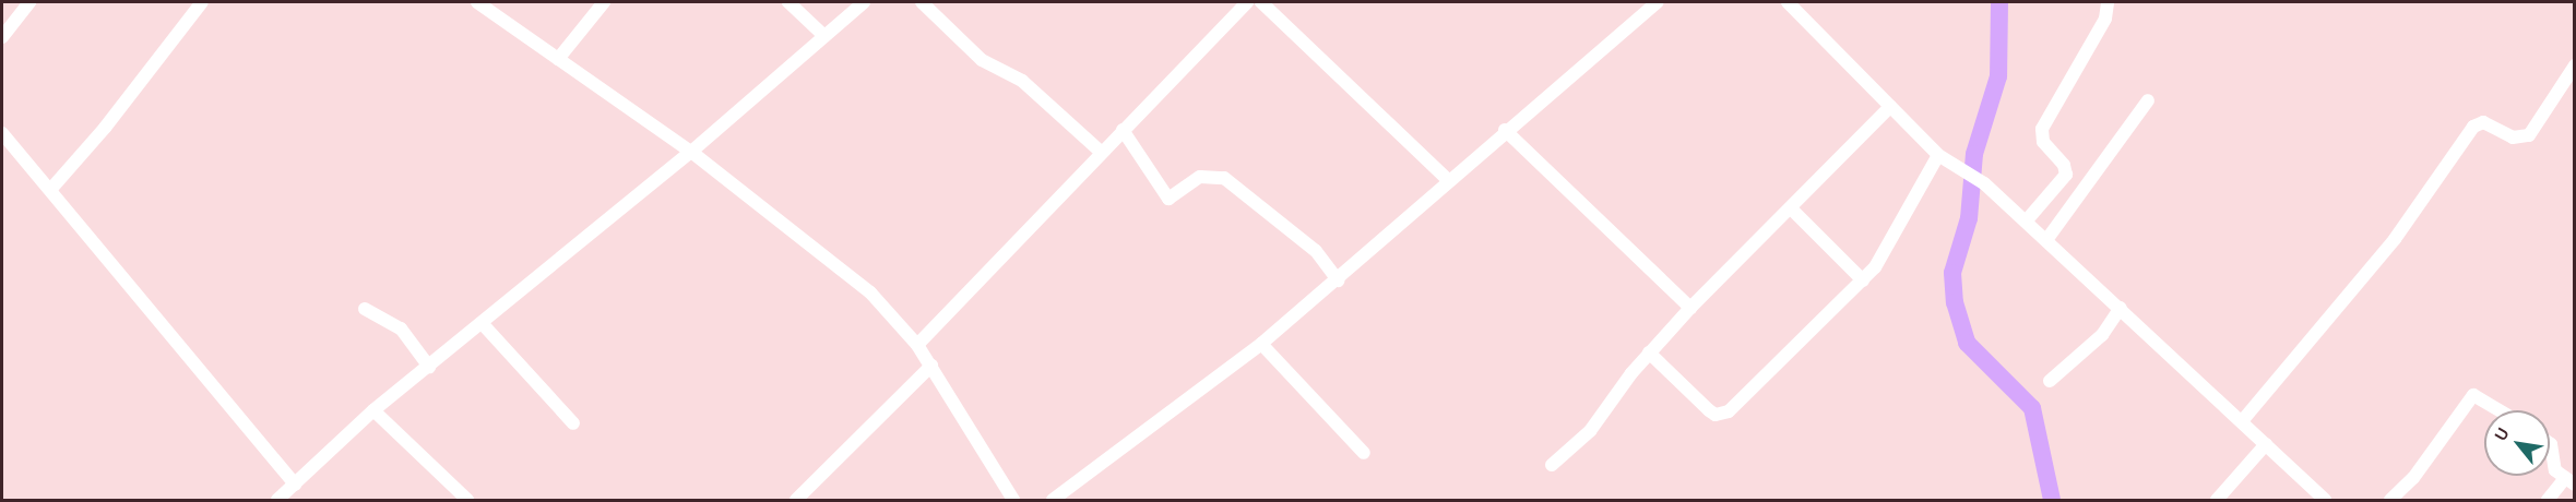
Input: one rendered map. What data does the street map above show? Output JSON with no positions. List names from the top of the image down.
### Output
{
  "north": "top left"
}
